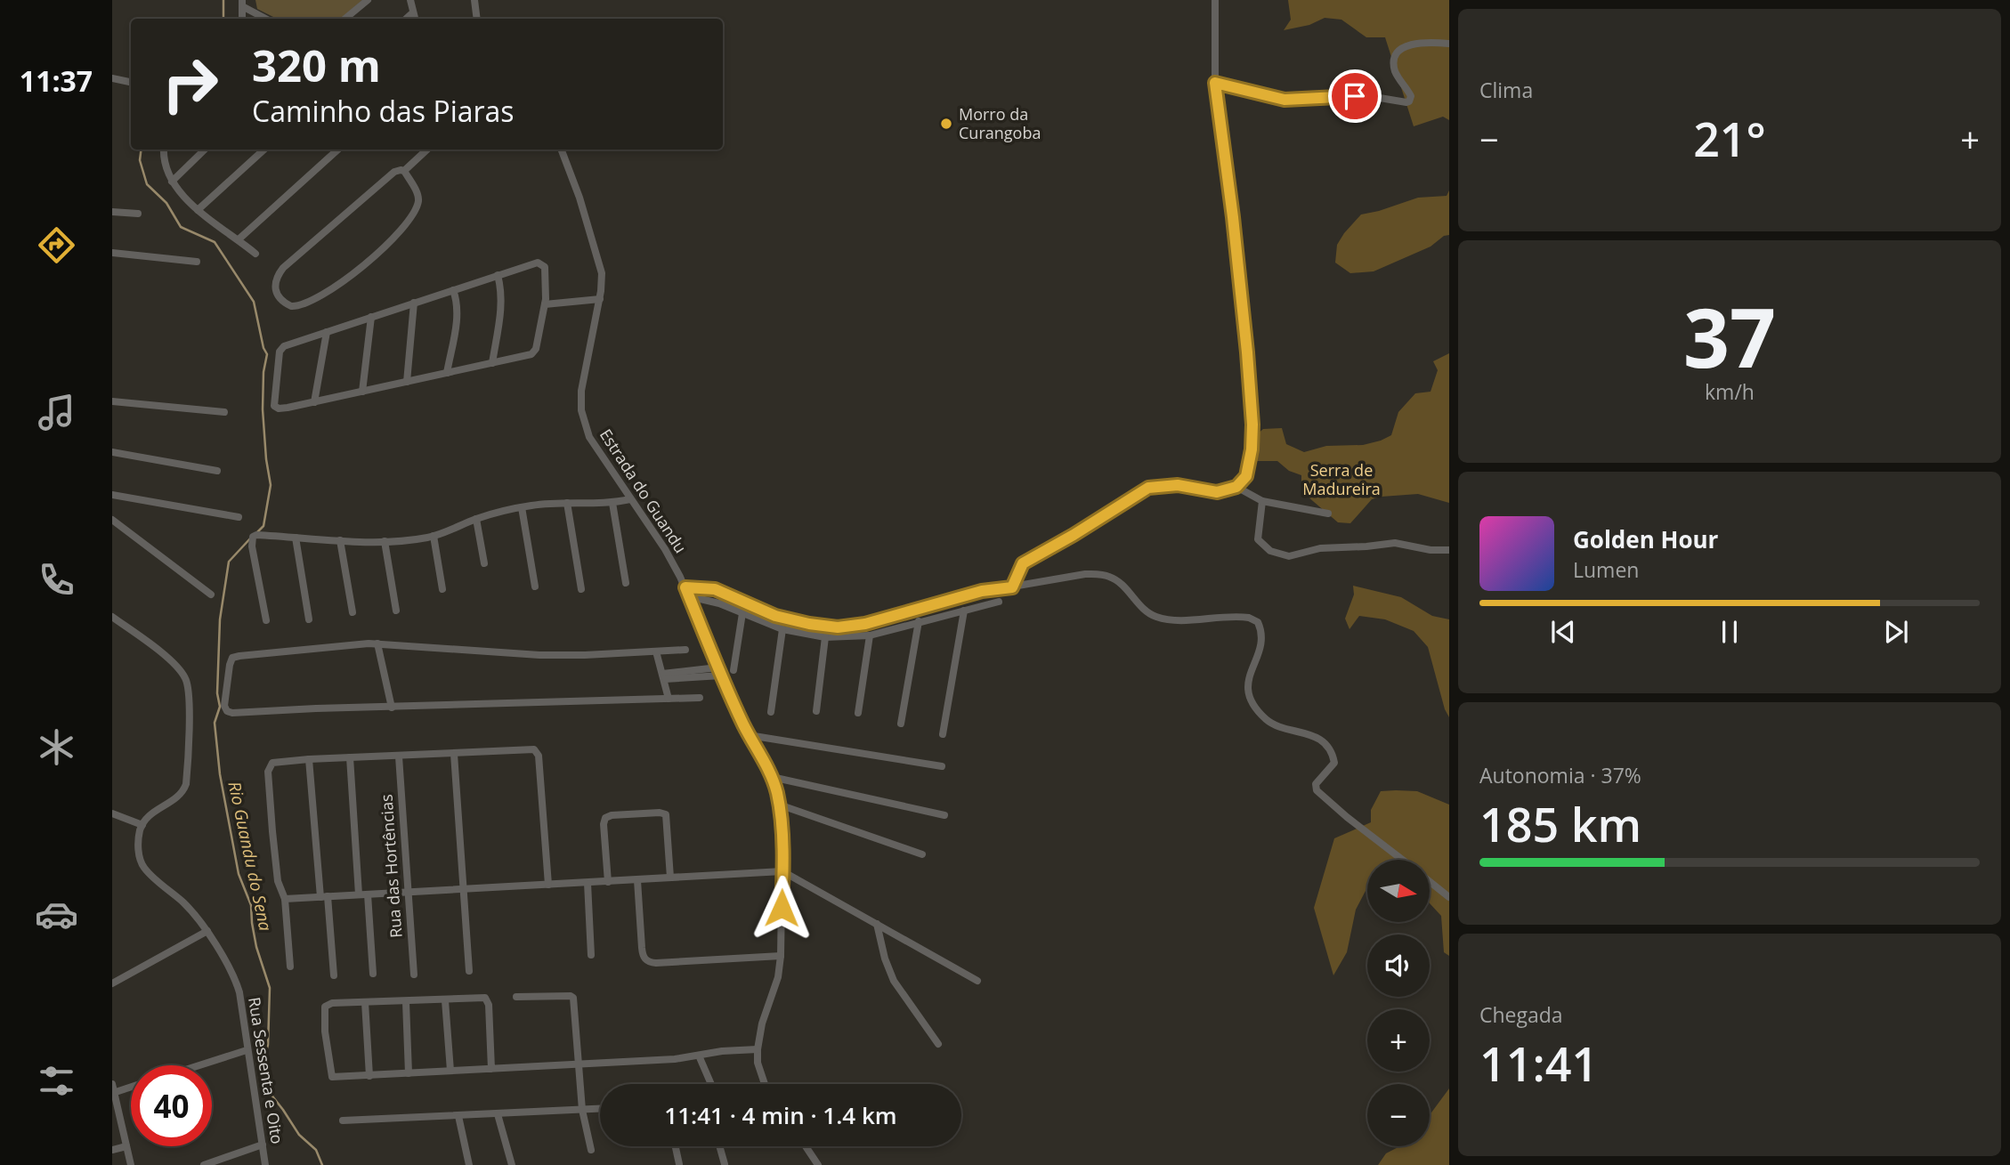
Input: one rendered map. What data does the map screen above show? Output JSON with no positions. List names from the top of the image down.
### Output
{
  "streets": {
    "street": ["Estrada do Guandu", "Rua das Hortências", "Rua Sessenta e Oito"]
  },
  "water": ["Rio Guandu do Sena"],
  "parks": ["Serra de Madureira"],
  "places": ["Morro da Curangoba"],
  "north": "right",
  "page": {
    "tabs": "11:37",
    "tile": [
      "Clima",
      ["37", "km/h"],
      ["Autonomia · 37%", "185 km"],
      ["Chegada", "11:41"]
    ],
    "turn": ["320 m", "Caminho das Piaras"],
    "heat": ["−", "21°", "+"],
    "song": ["Golden Hour", "Lumen"],
    "map_buttons": ["+", "−"],
    "limit": "40",
    "trip": "11:41 · 4 min · 1.4 km"
  }
}
